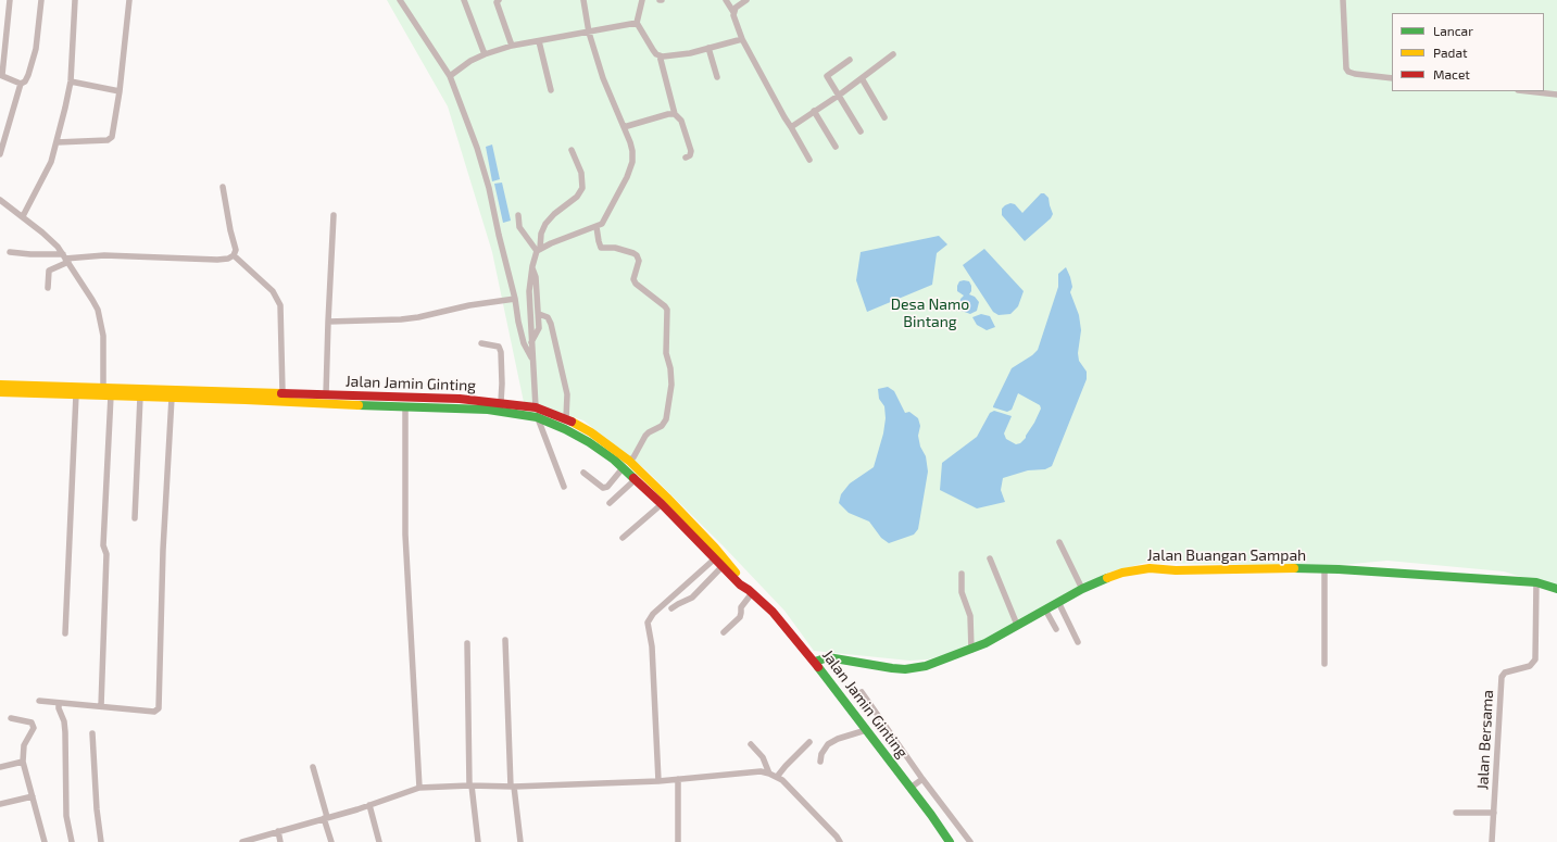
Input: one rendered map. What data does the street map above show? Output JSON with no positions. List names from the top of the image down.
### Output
{
  "streets": {
    "main road": ["Jalan Jamin Ginting", "Jalan Buangan Sampah"],
    "street": ["Jalan Bersama"]
  },
  "crossings": [
    ["Jalan Jamin Ginting", "Jalan Buangan Sampah"],
    ["Jalan Buangan Sampah", "Jalan Bersama"]
  ],
  "parks": ["Desa Namo Bintang"],
  "legend": ["Lancar", "Padat", "Macet"]
}
